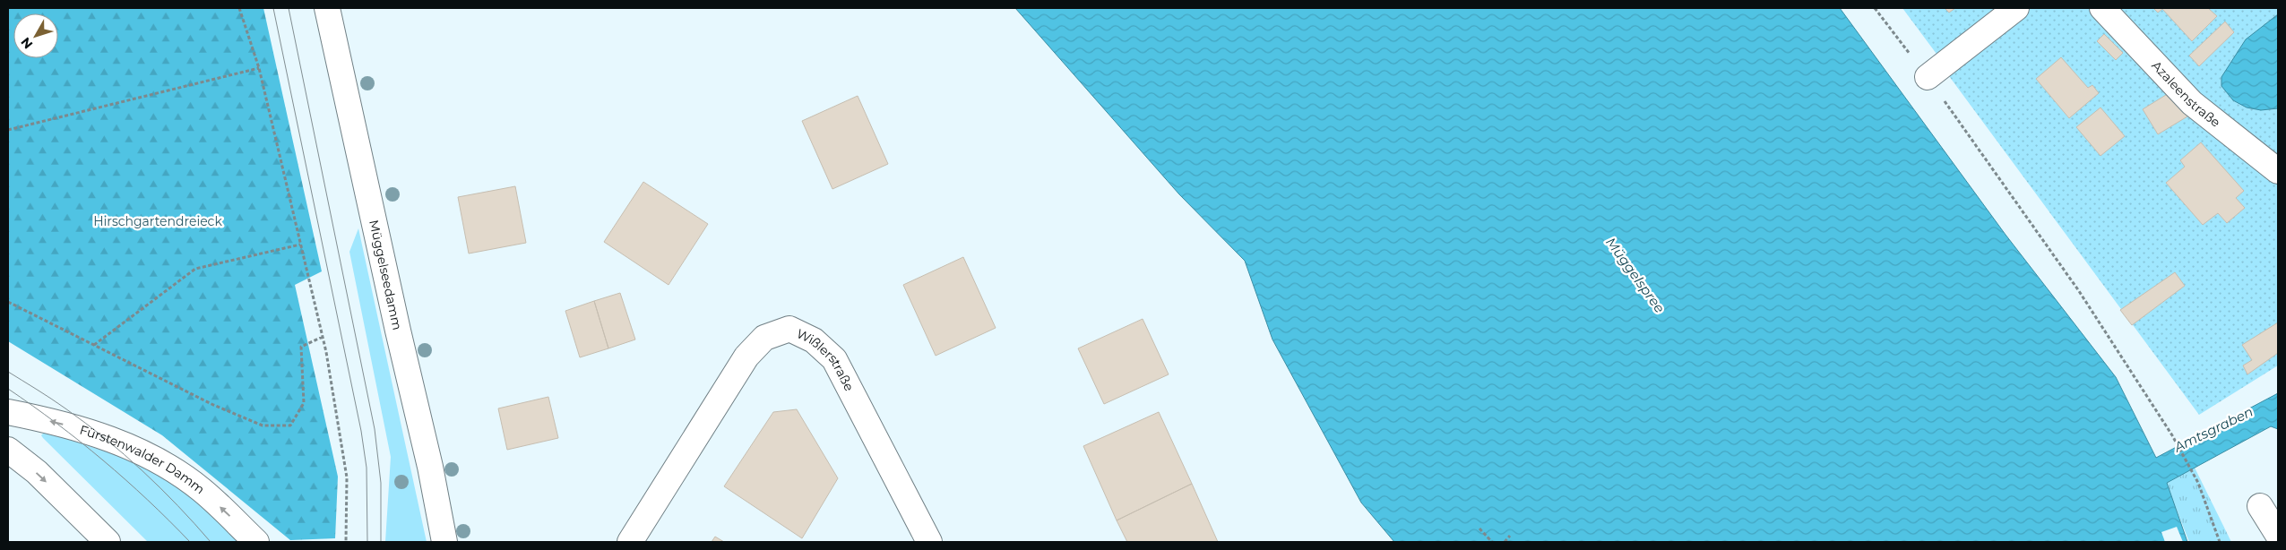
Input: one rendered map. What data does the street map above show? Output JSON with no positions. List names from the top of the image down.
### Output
{
  "streets": {
    "main road": [
      "Azaleenstraße",
      "Müggelseedamm",
      "Wißlerstraße",
      "Fürstenwalder Damm"
    ]
  },
  "water": ["Müggelspree", "Amtsgraben"],
  "parks": ["Hirschgartendreieck"],
  "north": "bottom left"
}
